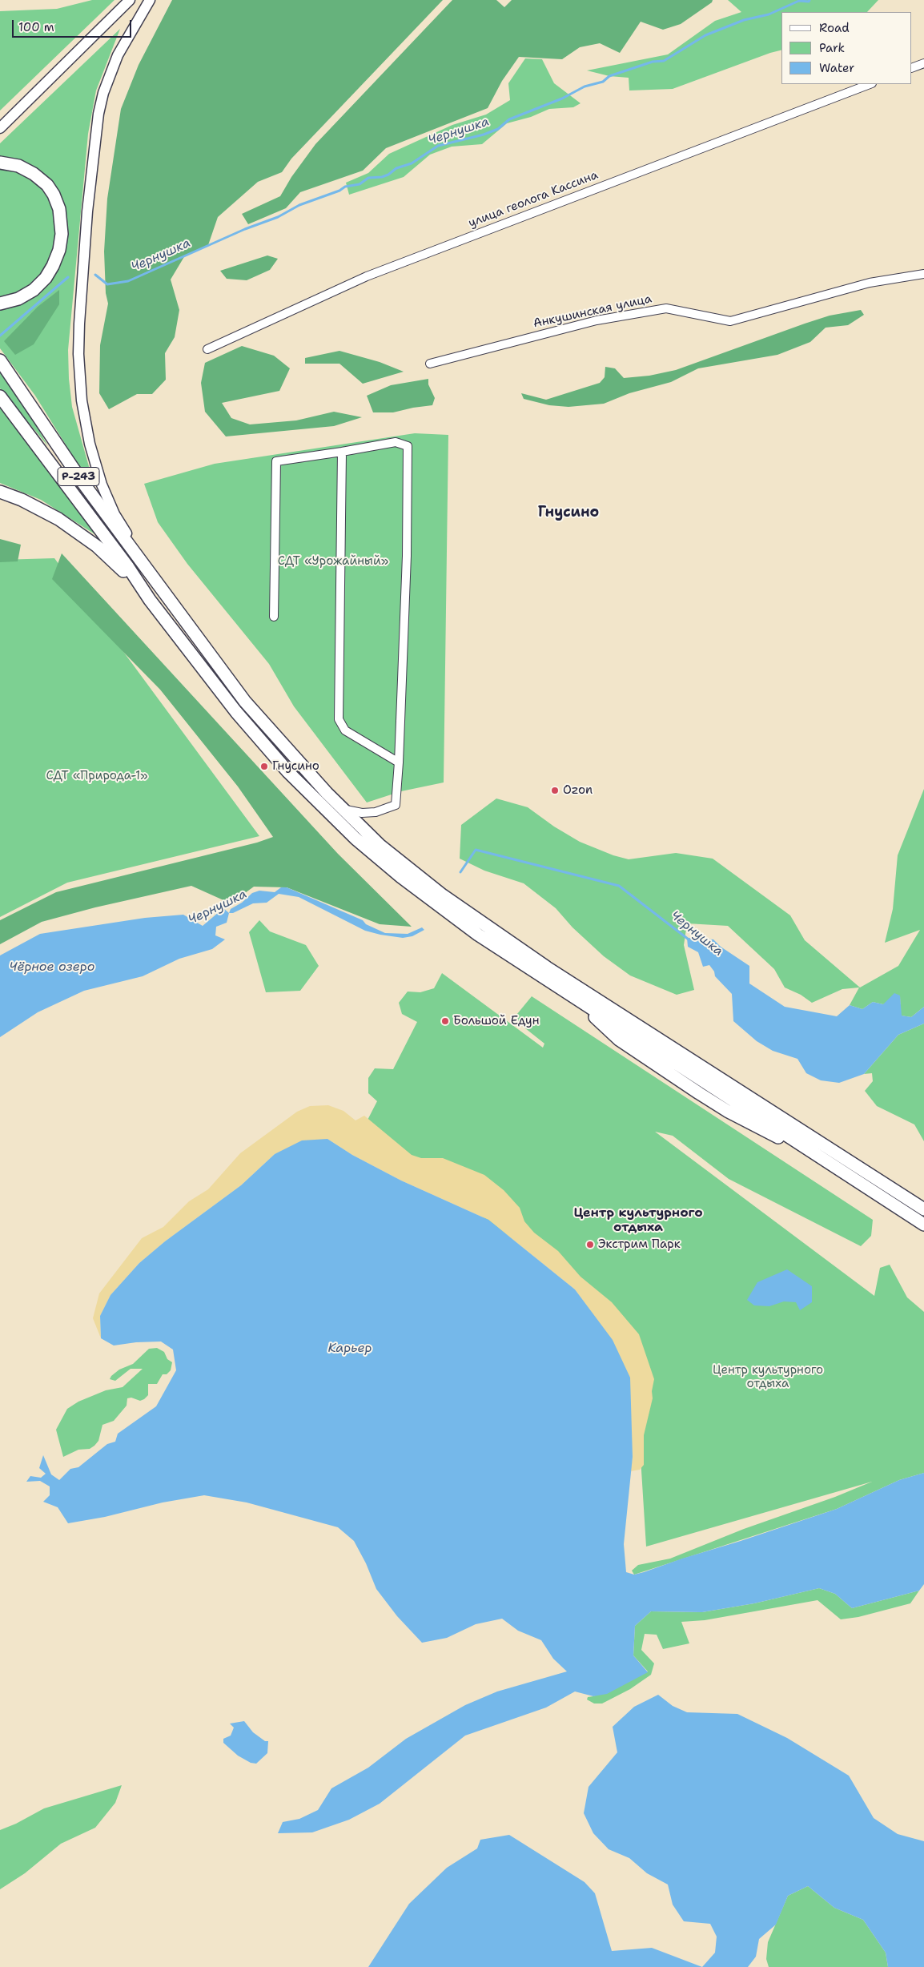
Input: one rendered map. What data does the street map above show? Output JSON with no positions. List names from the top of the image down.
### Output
{
  "streets": {
    "highway": ["Р-243"],
    "street": ["улица геолога Кассина", "Анкушинская улица"]
  },
  "districts": ["Гнусино", "Центр культурного отдыха"],
  "water": ["Чернушка", "Чёрное озеро", "Карьер"],
  "parks": ["СДТ «Урожайный»", "СДТ «Природа-1»", "Центр культурного отдыха"],
  "places": [
    "Гнусино",
    "Ozon",
    "Большой Едун",
    "Экстрим Парк"
  ],
  "legend": ["Road", "Park", "Water"],
  "scale_bar": "100 m"
}
